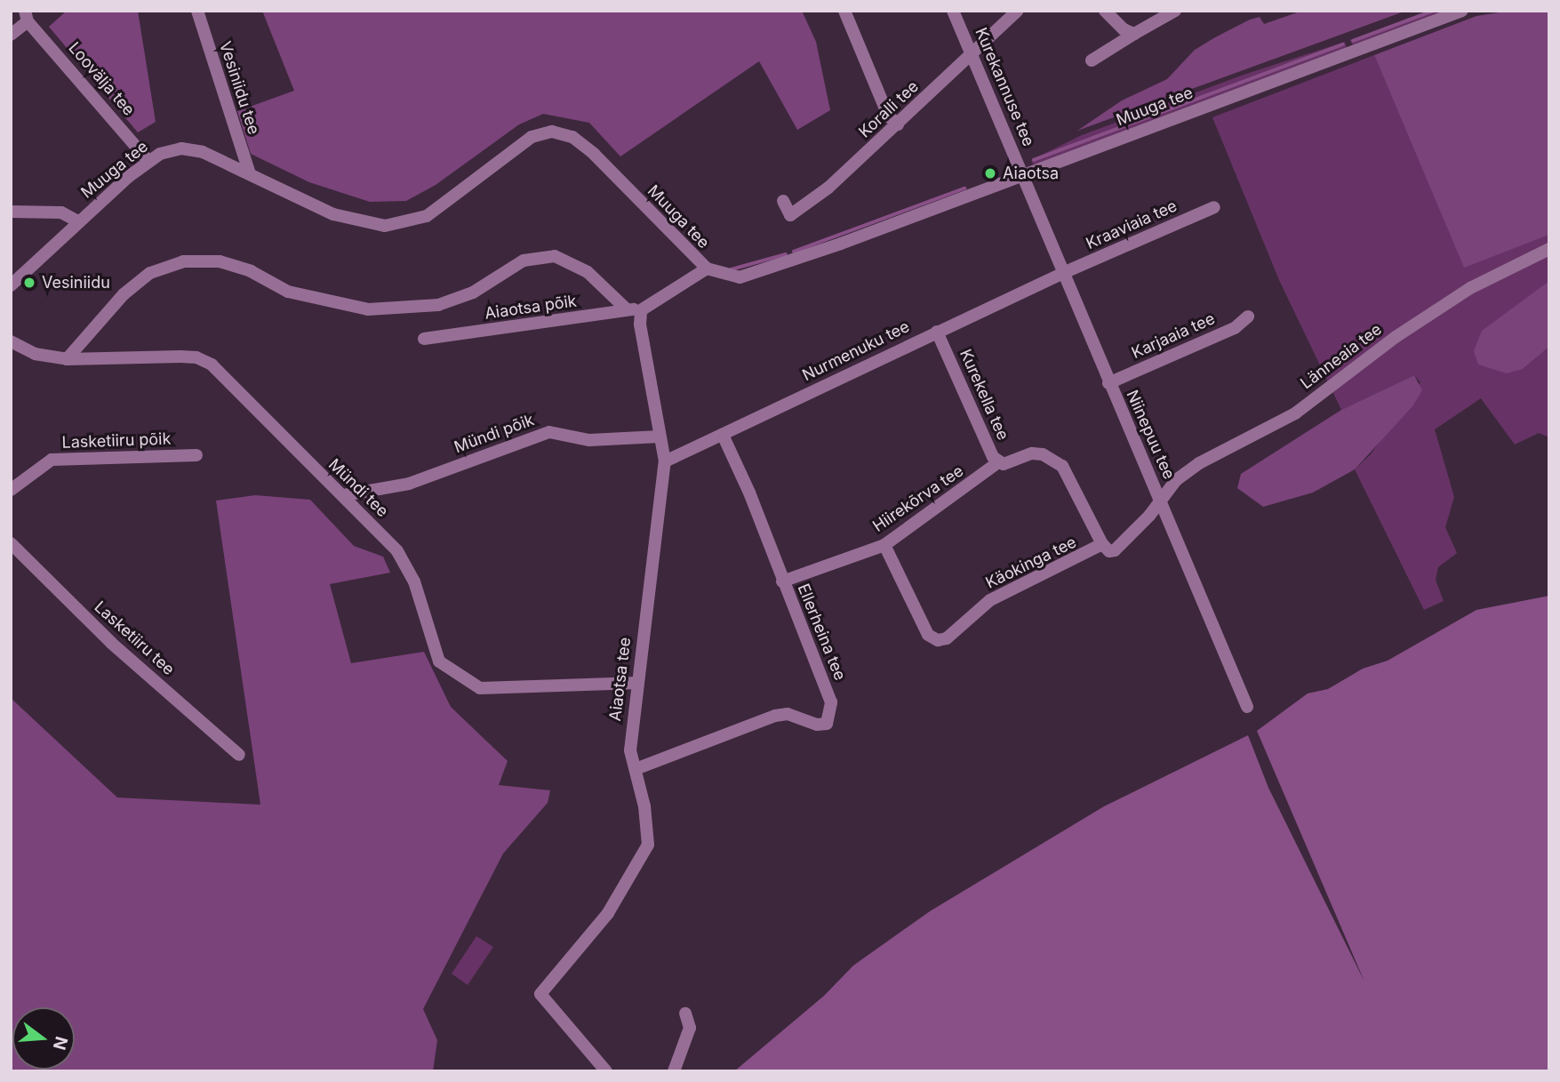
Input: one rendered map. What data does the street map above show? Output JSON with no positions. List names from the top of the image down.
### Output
{
  "streets": {
    "street": [
      "Loovälja tee",
      "Kurekannuse tee",
      "Vesiniidu tee",
      "Muuga tee",
      "Koralli tee",
      "Kraaviaia tee",
      "Aiaotsa põik",
      "Karjaaia tee",
      "Nurmenuku tee",
      "Länneaia tee",
      "Kurekella tee",
      "Mündi põik",
      "Niinepuu tee",
      "Lasketiiru põik",
      "Mündi tee",
      "Hiirekõrva tee",
      "Käokinga tee",
      "Ellerheina tee",
      "Lasketiiru tee",
      "Aiaotsa tee"
    ]
  },
  "crossings": [
    ["Loovälja tee", "Muuga tee"],
    ["Kurekannuse tee", "Muuga tee"],
    ["Kurekannuse tee", "Koralli tee"],
    ["Kurekannuse tee", "Niinepuu tee"],
    ["Vesiniidu tee", "Muuga tee"],
    ["Muuga tee", "Niinepuu tee"],
    ["Kraaviaia tee", "Nurmenuku tee"],
    ["Kraaviaia tee", "Niinepuu tee"],
    ["Aiaotsa põik", "Aiaotsa tee"],
    ["Karjaaia tee", "Niinepuu tee"],
    ["Nurmenuku tee", "Kurekella tee"],
    ["Nurmenuku tee", "Niinepuu tee"],
    ["Nurmenuku tee", "Ellerheina tee"],
    ["Nurmenuku tee", "Aiaotsa tee"],
    ["Länneaia tee", "Niinepuu tee"],
    ["Länneaia tee", "Käokinga tee"],
    ["Kurekella tee", "Hiirekõrva tee"],
    ["Kurekella tee", "Käokinga tee"],
    ["Mündi põik", "Mündi tee"],
    ["Mündi põik", "Aiaotsa tee"],
    ["Niinepuu tee", "Käokinga tee"],
    ["Mündi tee", "Aiaotsa tee"],
    ["Hiirekõrva tee", "Käokinga tee"],
    ["Hiirekõrva tee", "Ellerheina tee"],
    ["Ellerheina tee", "Aiaotsa tee"]
  ],
  "places": ["Aiaotsa", "Vesiniidu"],
  "north": "right"
}
